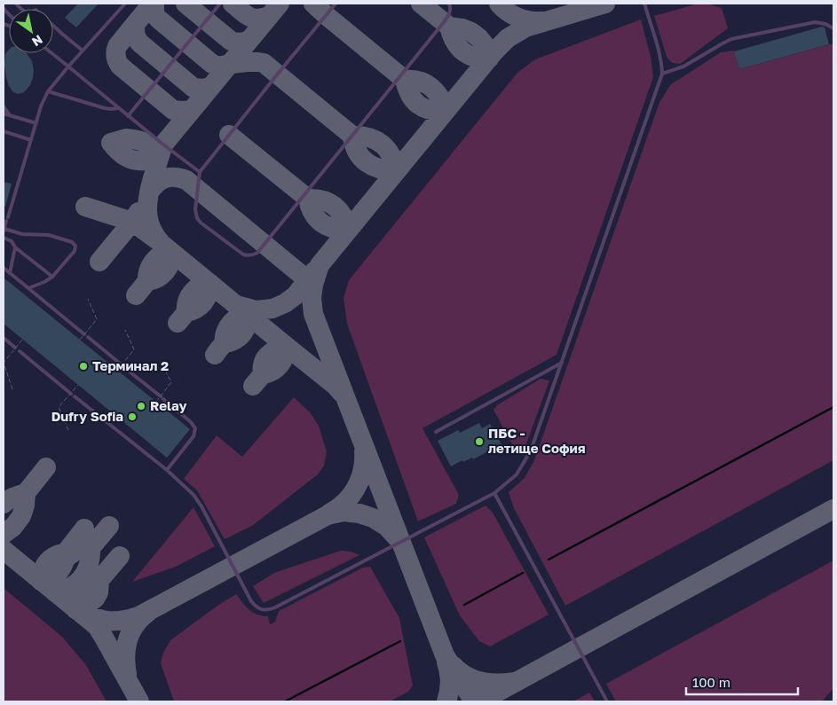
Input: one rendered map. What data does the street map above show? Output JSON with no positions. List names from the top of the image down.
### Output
{
  "places": [
    "Терминал 2",
    "Relay",
    "Dufry Sofia",
    "ПБС - летище София"
  ],
  "scale_bar": "100 m",
  "north": "bottom right"
}
